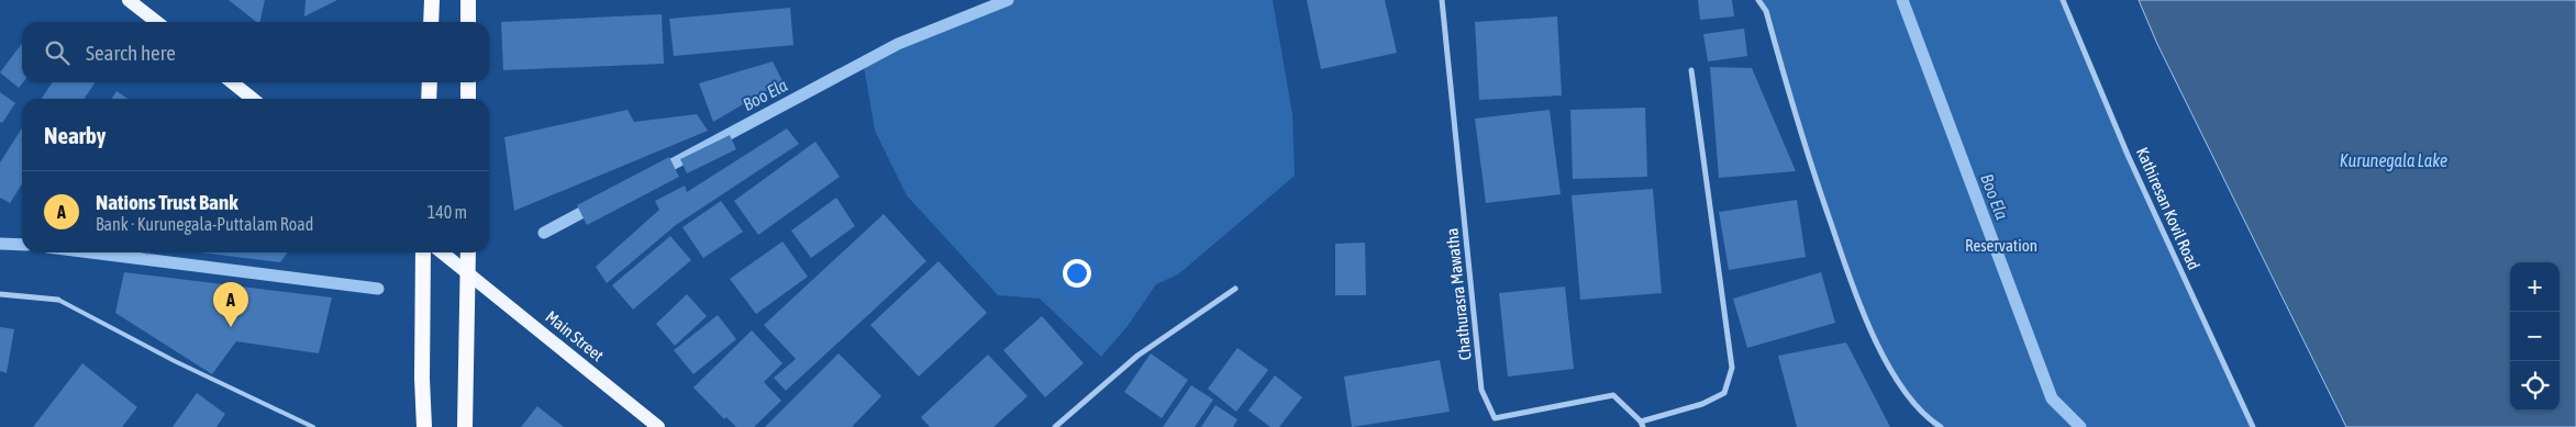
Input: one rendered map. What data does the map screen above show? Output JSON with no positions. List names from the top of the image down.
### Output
{
  "streets": {
    "main road": ["Main Street"],
    "street": ["Kathiresan Kovil Road", "Chathurasra Mawatha"]
  },
  "water": ["Boo Ela", "Kurunegala Lake"],
  "parks": ["Reservation"],
  "page": {
    "search": "Search here",
    "heading": "Nearby",
    "list": [
      {
        "mark": "A",
        "name": "Nations Trust Bank",
        "note": "Bank · Kurunegala-Puttalam Road",
        "value": "140 m"
      }
    ],
    "map_buttons": ["+", "−"],
    "pins": "A"
  }
}
